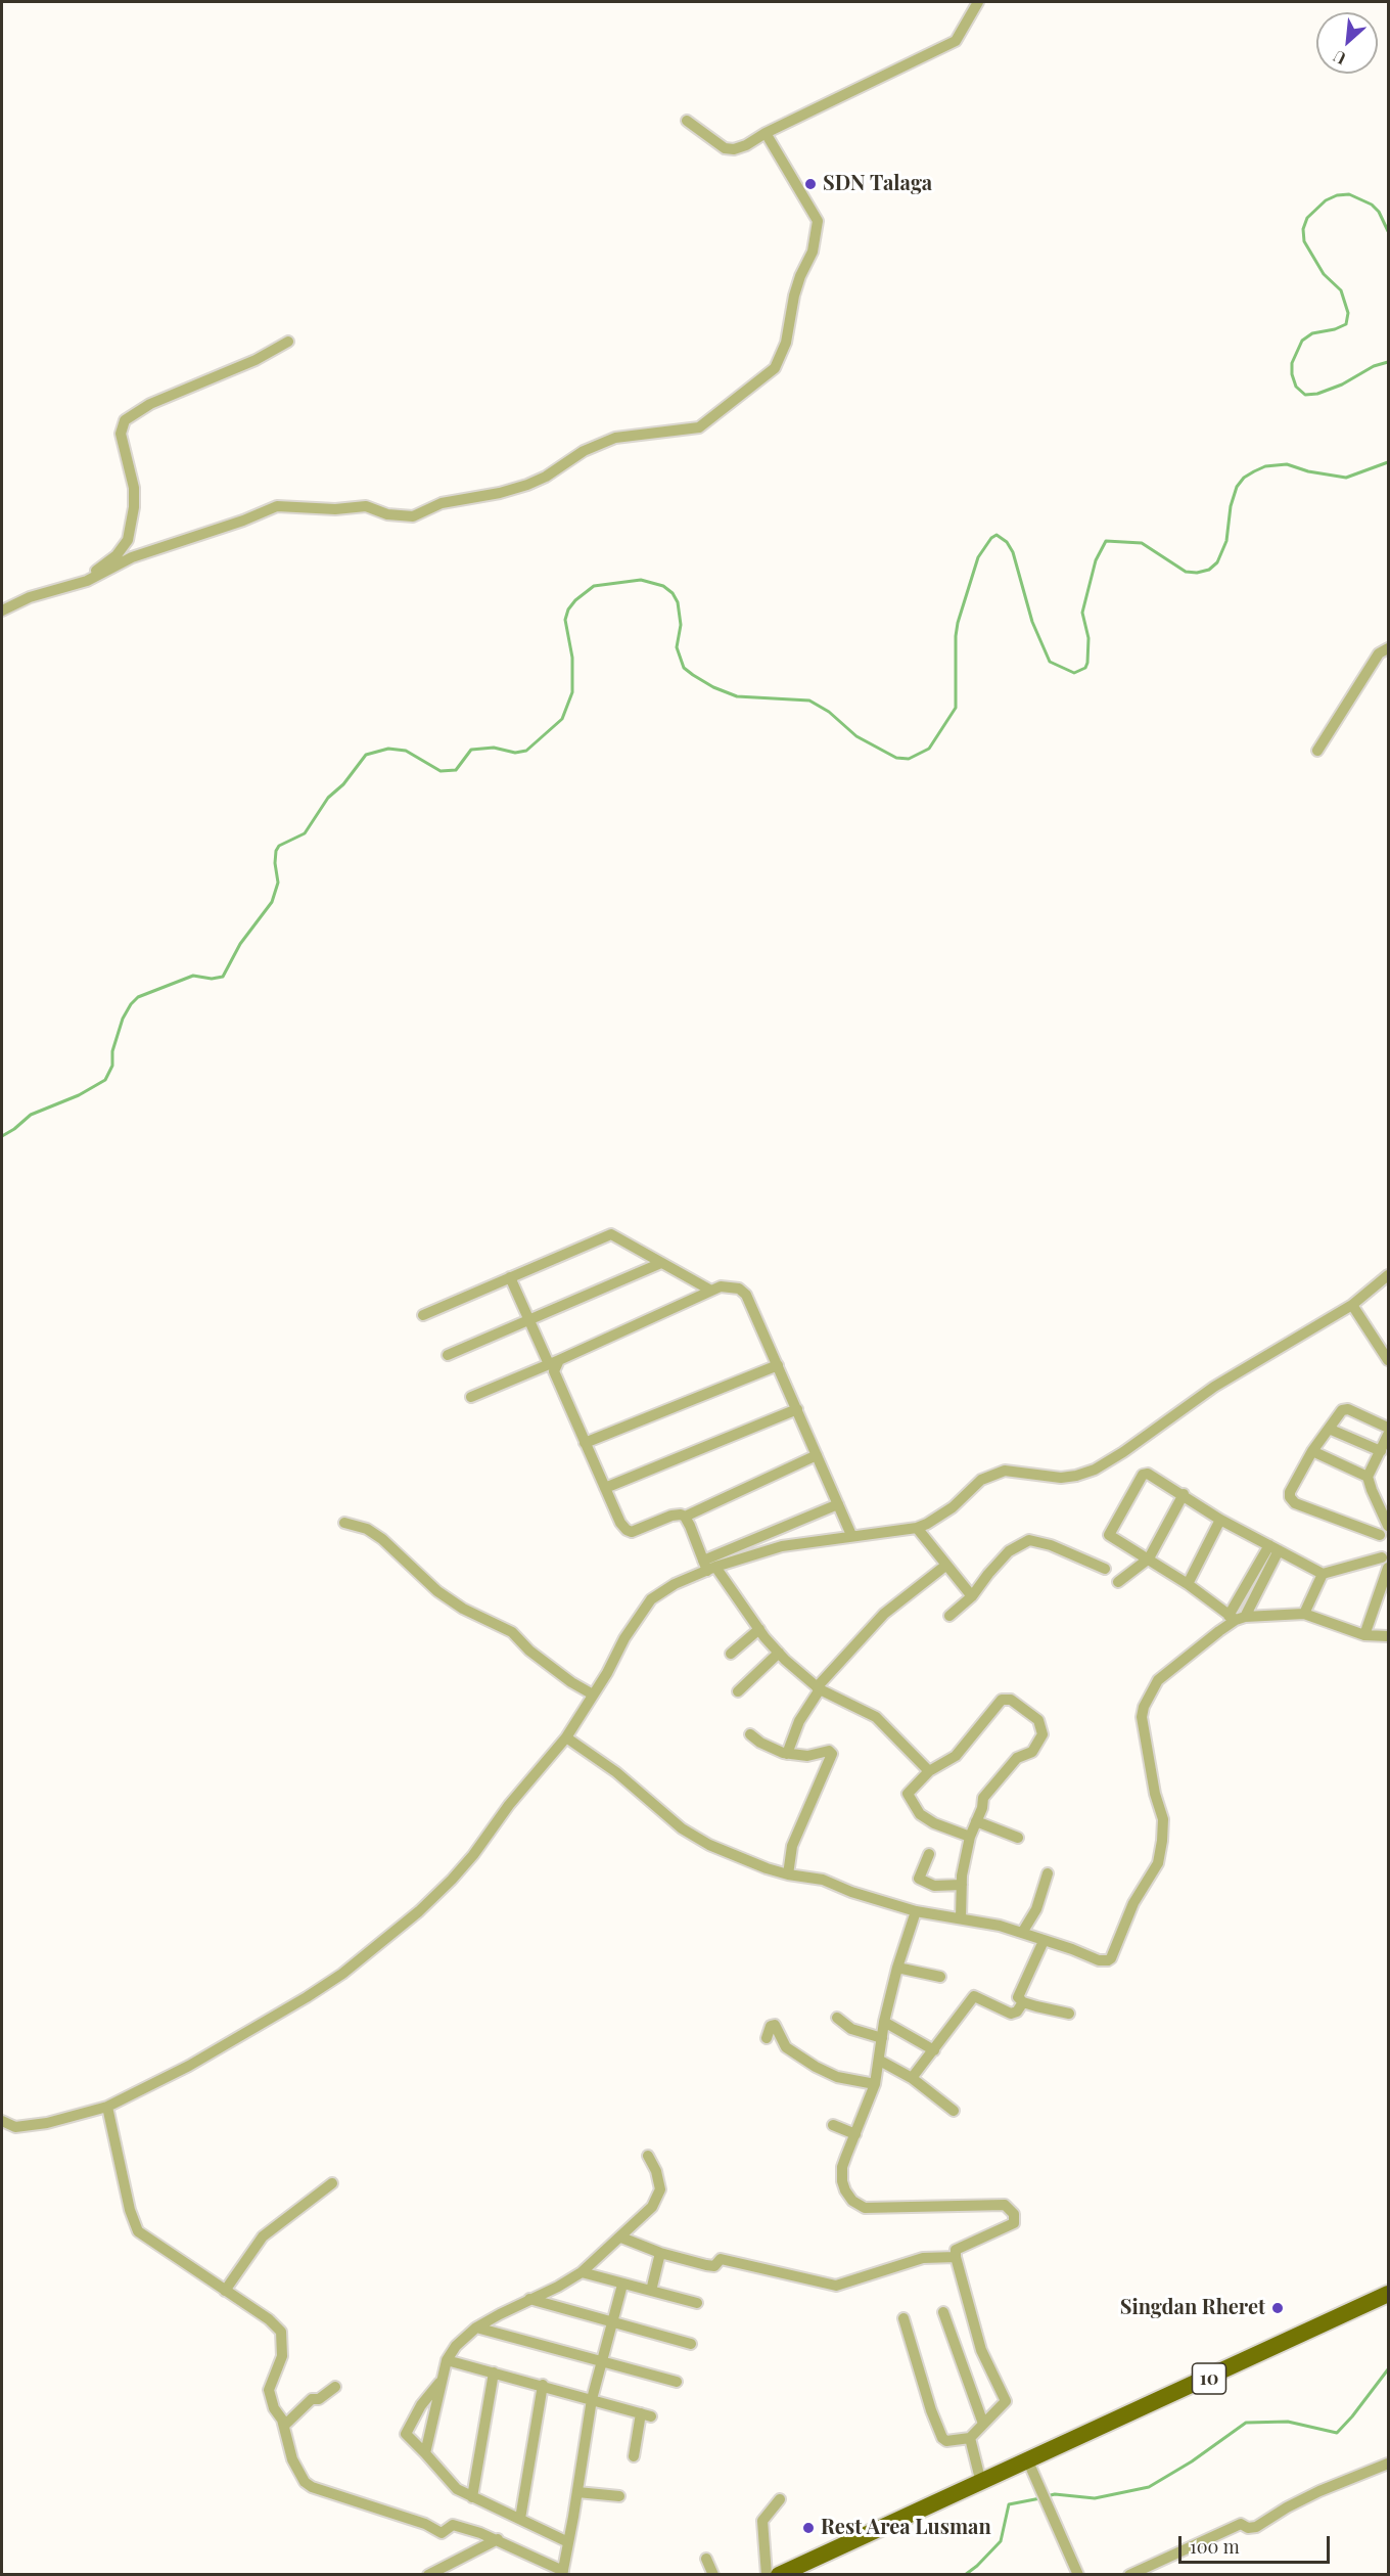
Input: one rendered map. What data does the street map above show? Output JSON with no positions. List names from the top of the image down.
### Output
{
  "streets": {
    "highway": ["10"]
  },
  "places": ["SDN Talaga", "Singdan Rheret", "Rest Area Lusman"],
  "scale_bar": "100 m",
  "north": "bottom left"
}
